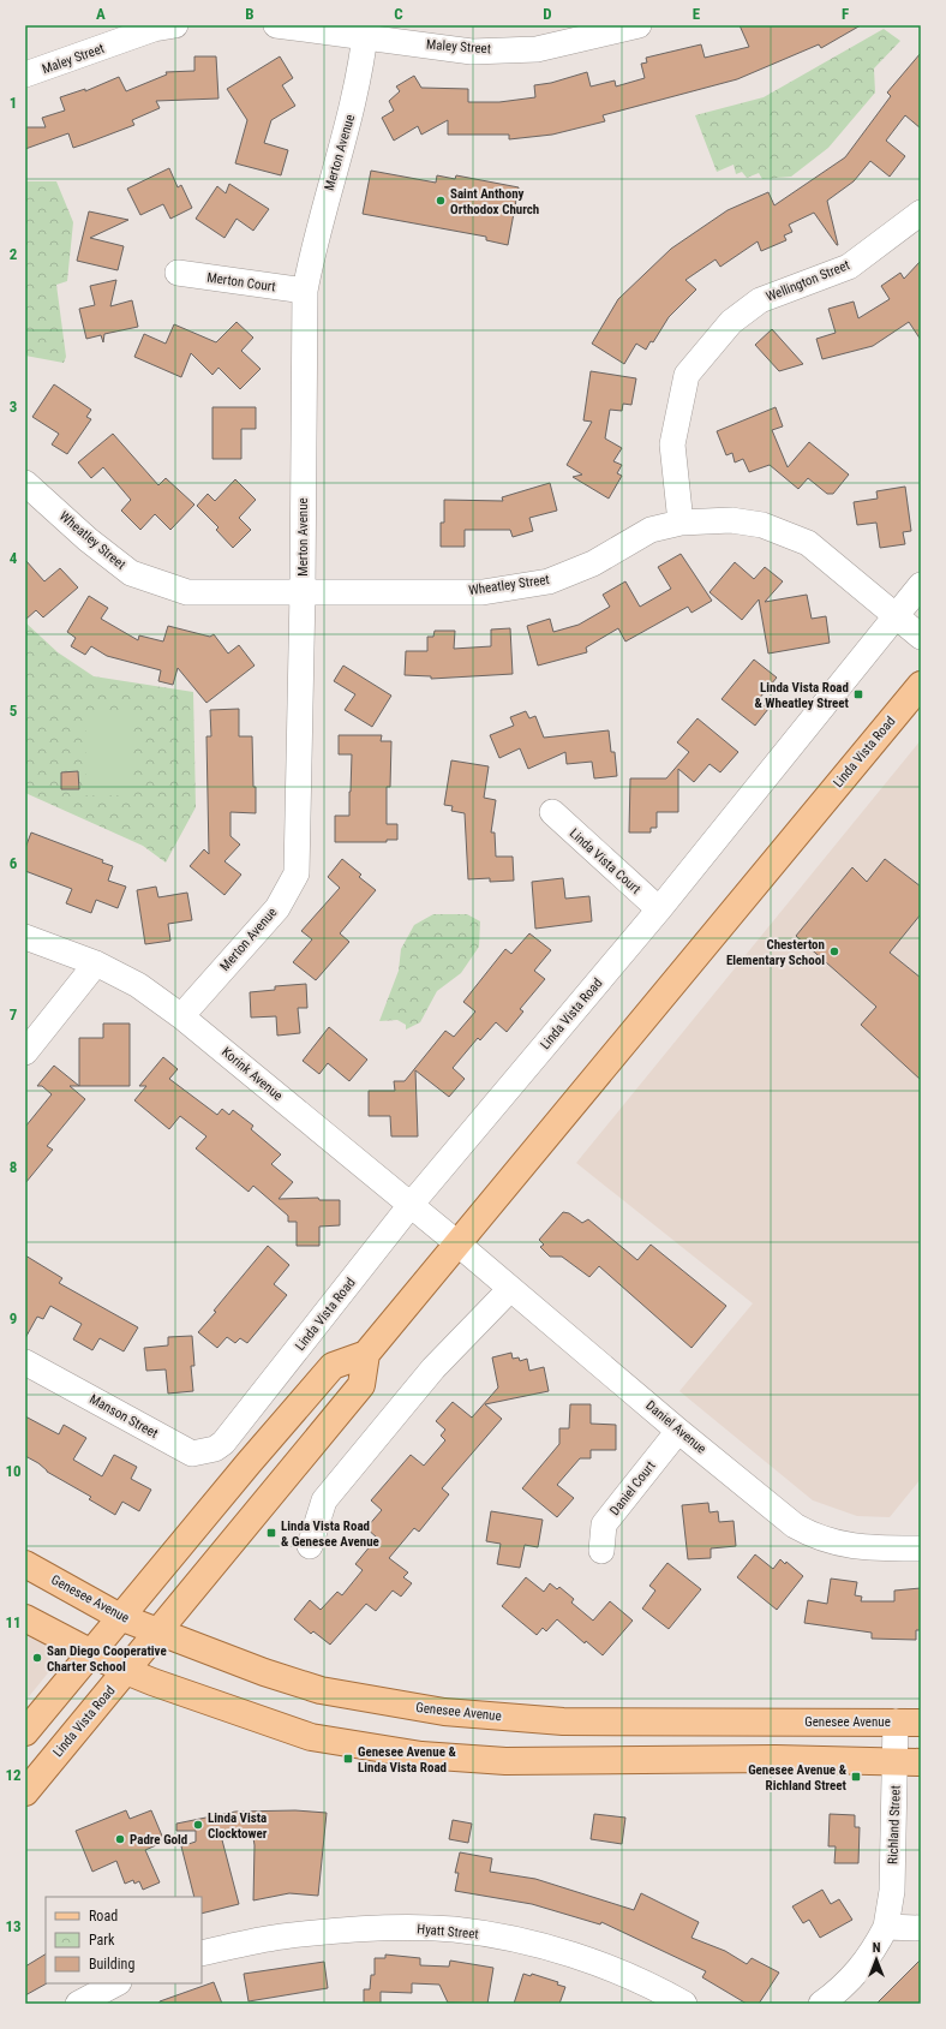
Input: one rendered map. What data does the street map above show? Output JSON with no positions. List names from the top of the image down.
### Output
{
  "streets": {
    "main road": ["Linda Vista Road", "Genesee Avenue"],
    "street": [
      "Maley Street",
      "Merton Avenue",
      "Wellington Street",
      "Merton Court",
      "Wheatley Street",
      "Linda Vista Court",
      "Korink Avenue",
      "Manson Street",
      "Daniel Avenue",
      "Daniel Court",
      "Richland Street",
      "Hyatt Street"
    ]
  },
  "crossings": [
    ["Maley Street", "Merton Avenue"],
    ["Merton Avenue", "Merton Court"],
    ["Merton Avenue", "Wheatley Street"],
    ["Merton Avenue", "Korink Avenue"],
    ["Wellington Street", "Wheatley Street"],
    ["Wheatley Street", "Linda Vista Road"],
    ["Linda Vista Road", "Linda Vista Court"],
    ["Linda Vista Road", "Korink Avenue"],
    ["Linda Vista Road", "Manson Street"],
    ["Linda Vista Road", "Daniel Avenue"],
    ["Linda Vista Road", "Genesee Avenue"],
    ["Korink Avenue", "Daniel Avenue"],
    ["Daniel Avenue", "Daniel Court"],
    ["Genesee Avenue", "Richland Street"]
  ],
  "places": {
    "other": [
      "Saint Anthony Orthodox Church",
      "Chesterton Elementary School",
      "San Diego Cooperative Charter School",
      "Linda Vista Clocktower",
      "Padre Gold"
    ],
    "transit": [
      "Linda Vista Road & Wheatley Street",
      "Linda Vista Road & Genesee Avenue",
      "Genesee Avenue & Linda Vista Road",
      "Genesee Avenue & Richland Street"
    ]
  },
  "legend": ["Road", "Park", "Building"],
  "north": "top",
  "grid": {
    "columns": [
      "A",
      "B",
      "C",
      "D",
      "E",
      "F"
    ],
    "rows": [
      "1",
      "2",
      "3",
      "4",
      "5",
      "6",
      "7",
      "8",
      "9",
      "10",
      "11",
      "12",
      "13"
    ]
  }
}
